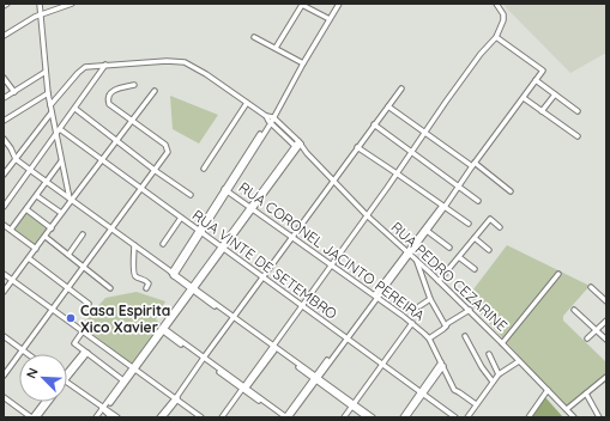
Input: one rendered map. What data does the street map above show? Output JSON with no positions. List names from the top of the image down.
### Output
{
  "streets": {
    "street": ["RUA CORONEL JACINTO PEREIRA", "RUA VINTE DE SETEMBRO", "RUA PEDRO CEZARINE"]
  },
  "places": ["Casa Espirita Xico Xavier"],
  "north": "top left"
}
